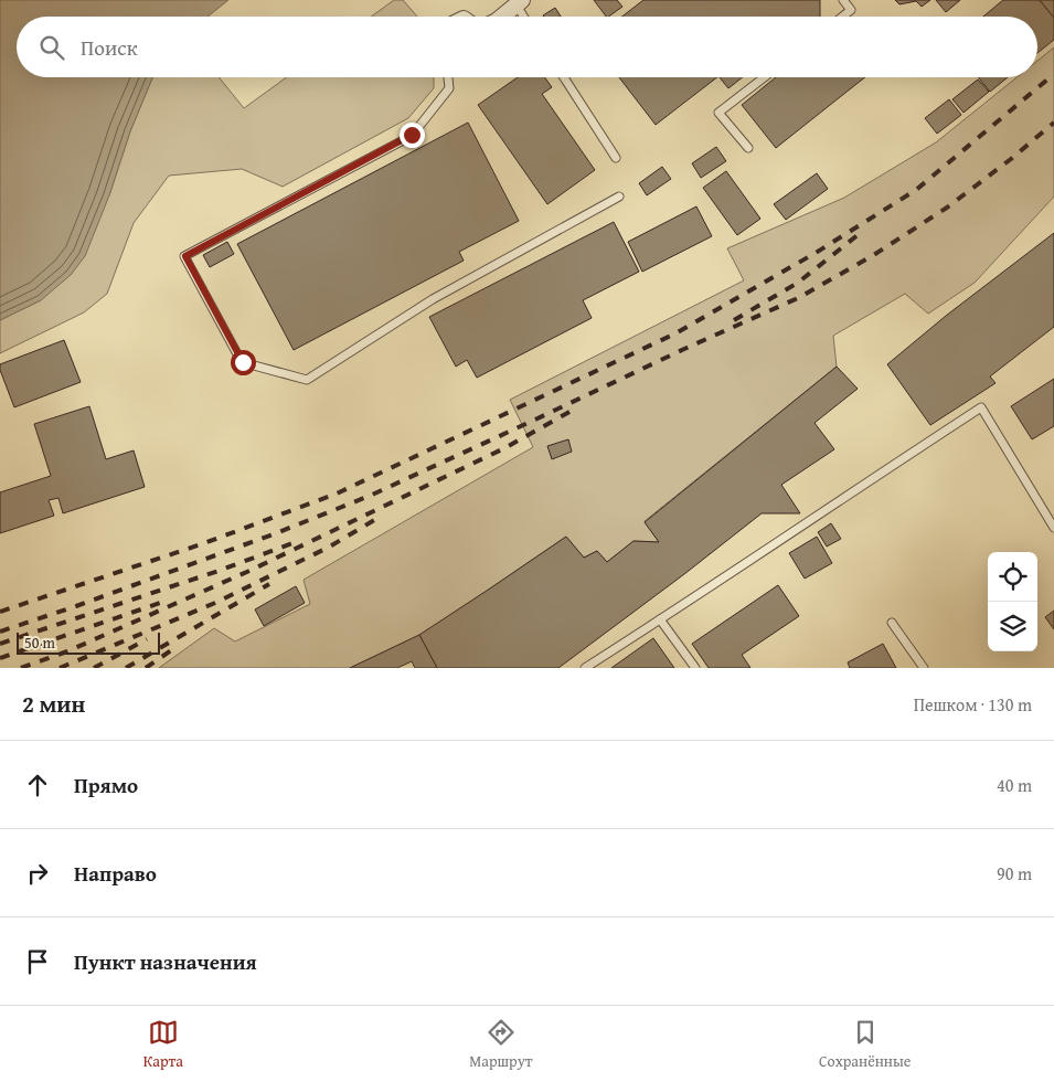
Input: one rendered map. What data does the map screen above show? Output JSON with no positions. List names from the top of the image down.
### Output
{
  "scale_bar": "50 m",
  "page": {
    "search": "Поиск",
    "scale": "50 m",
    "heading": ["2 мин", "Пешком · 130 m"],
    "list": [
      ["Прямо", "40 m"],
      ["Направо", "90 m"],
      "Пункт назначения"
    ],
    "nav": ["Карта", "Маршрут", "Сохранённые"]
  }
}
